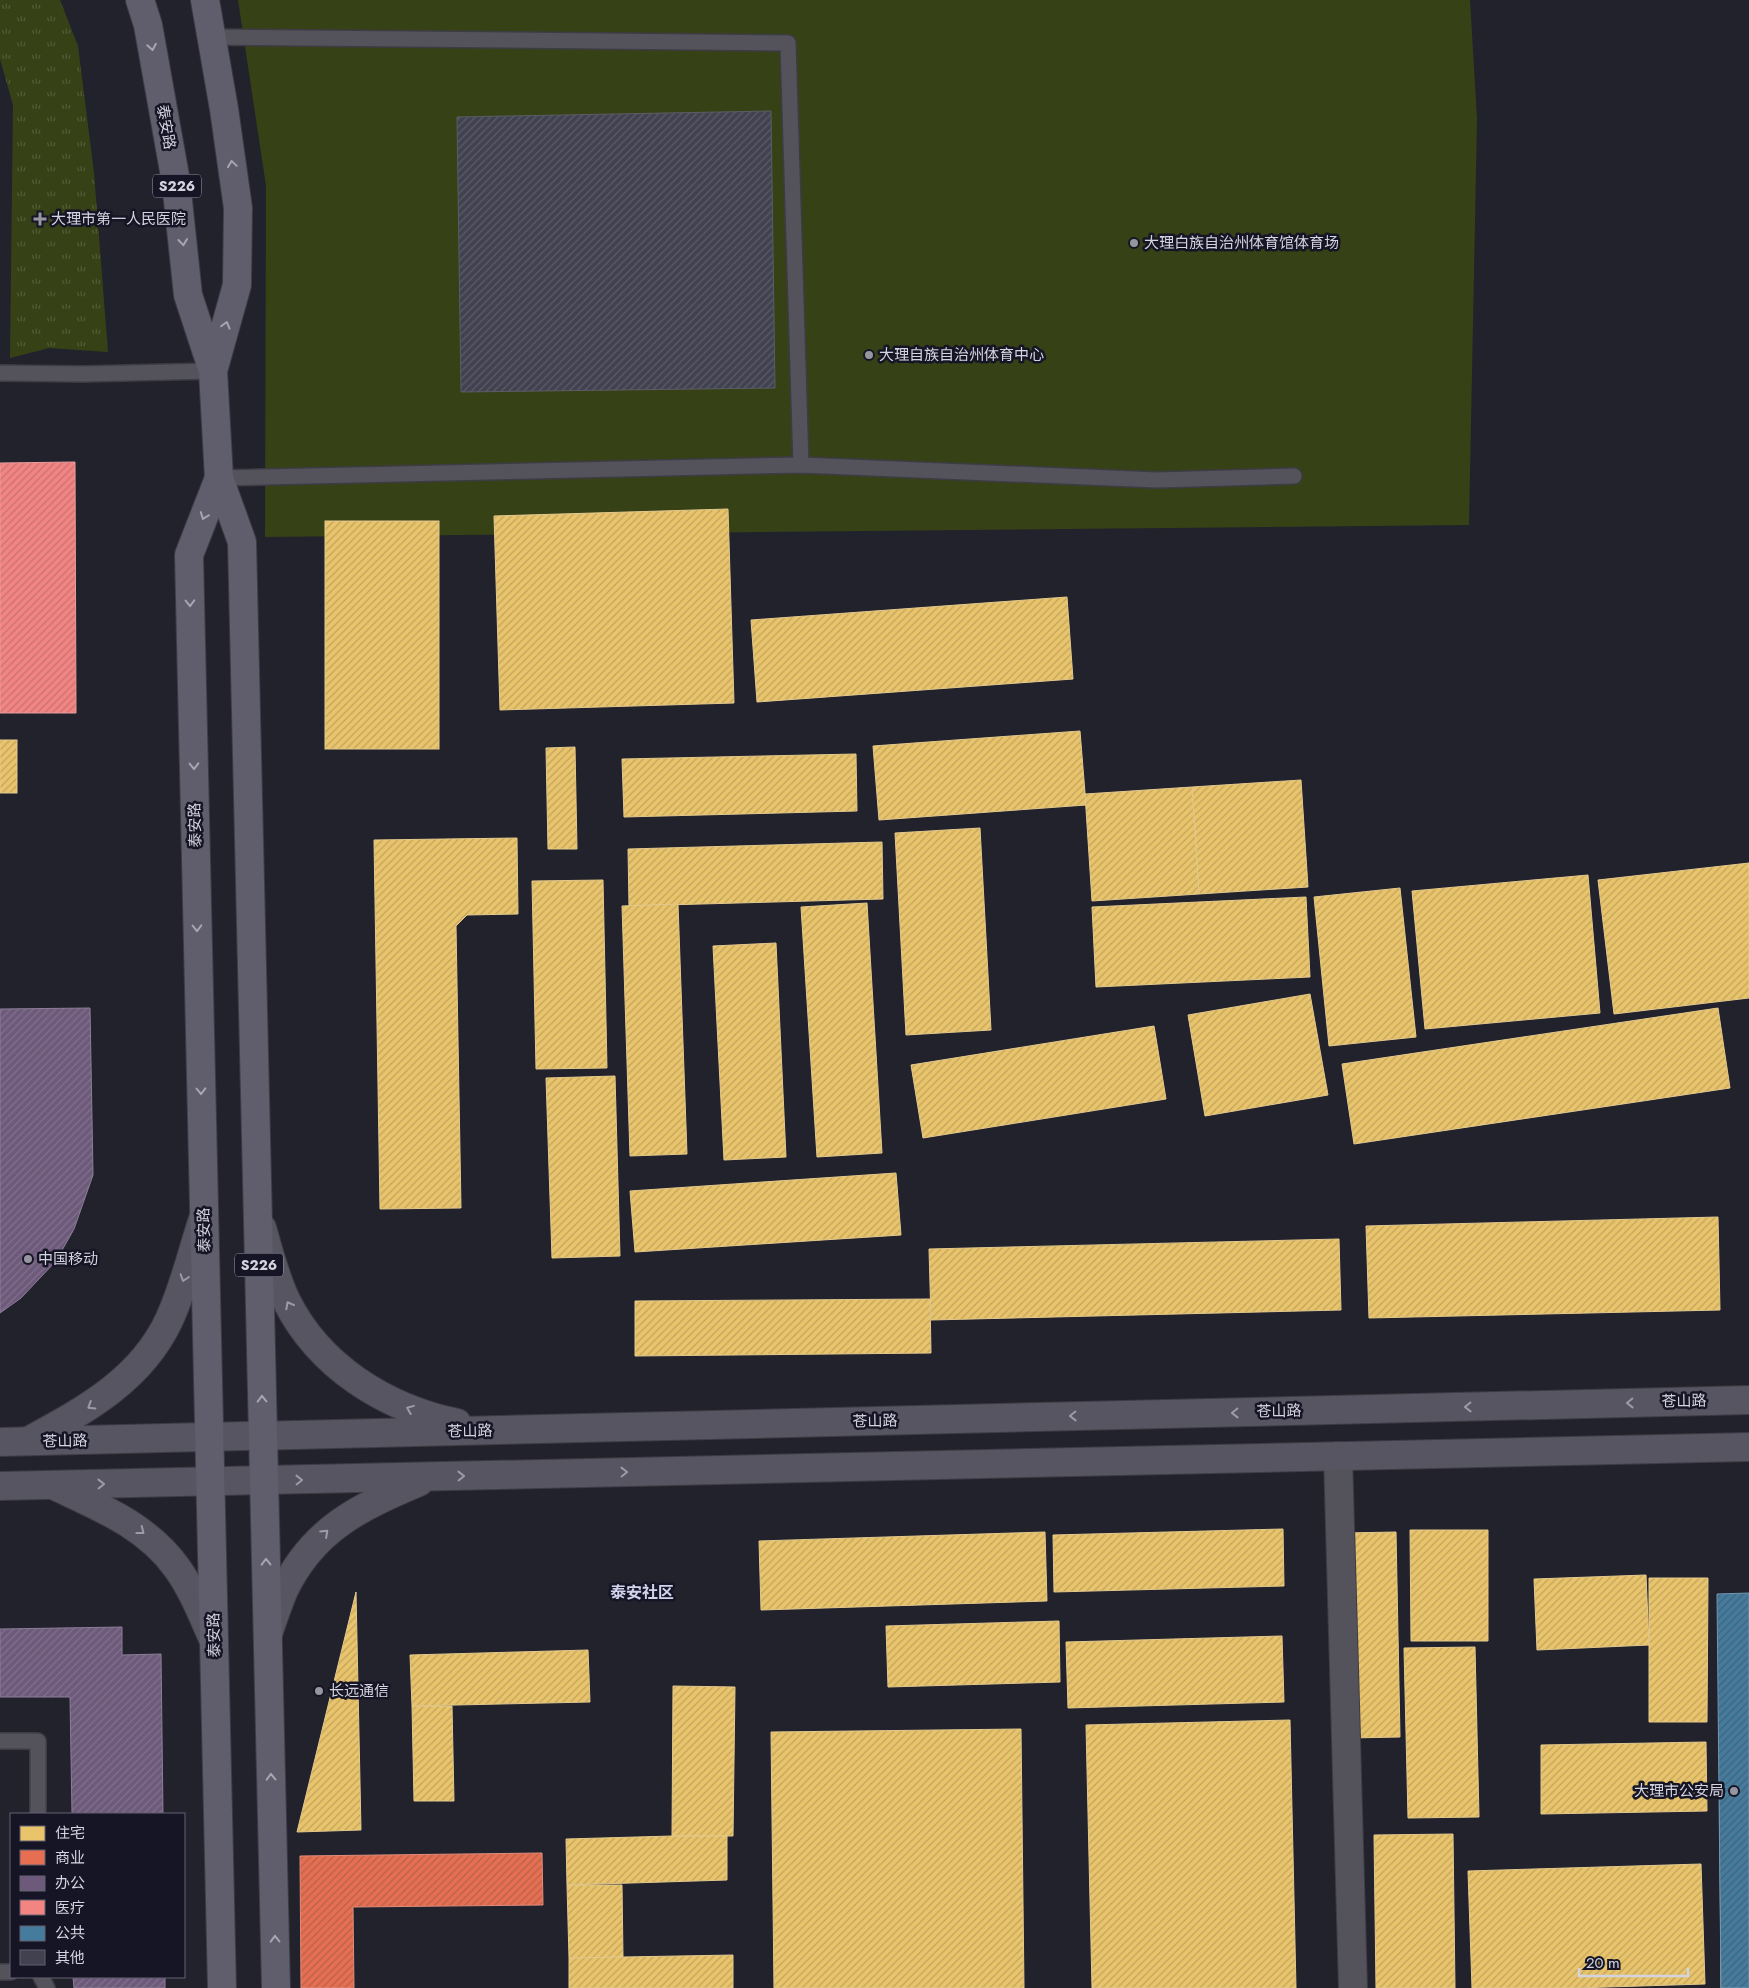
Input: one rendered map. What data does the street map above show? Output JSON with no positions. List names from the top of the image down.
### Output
{
  "streets": {
    "main road": ["泰安路", "S226", "苍山路"]
  },
  "crossings": [
    ["泰安路", "苍山路"]
  ],
  "districts": ["泰安社区"],
  "places": {
    "health": ["大理市第一人民医院"],
    "other": [
      "大理白族自治州体育馆体育场",
      "大理自族自治州体育中心",
      "中国移动",
      "长远通信",
      "大理市公安局"
    ]
  },
  "legend": [
    "住宅",
    "商业",
    "办公",
    "医疗",
    "公共",
    "其他"
  ],
  "scale_bar": "20 m"
}
